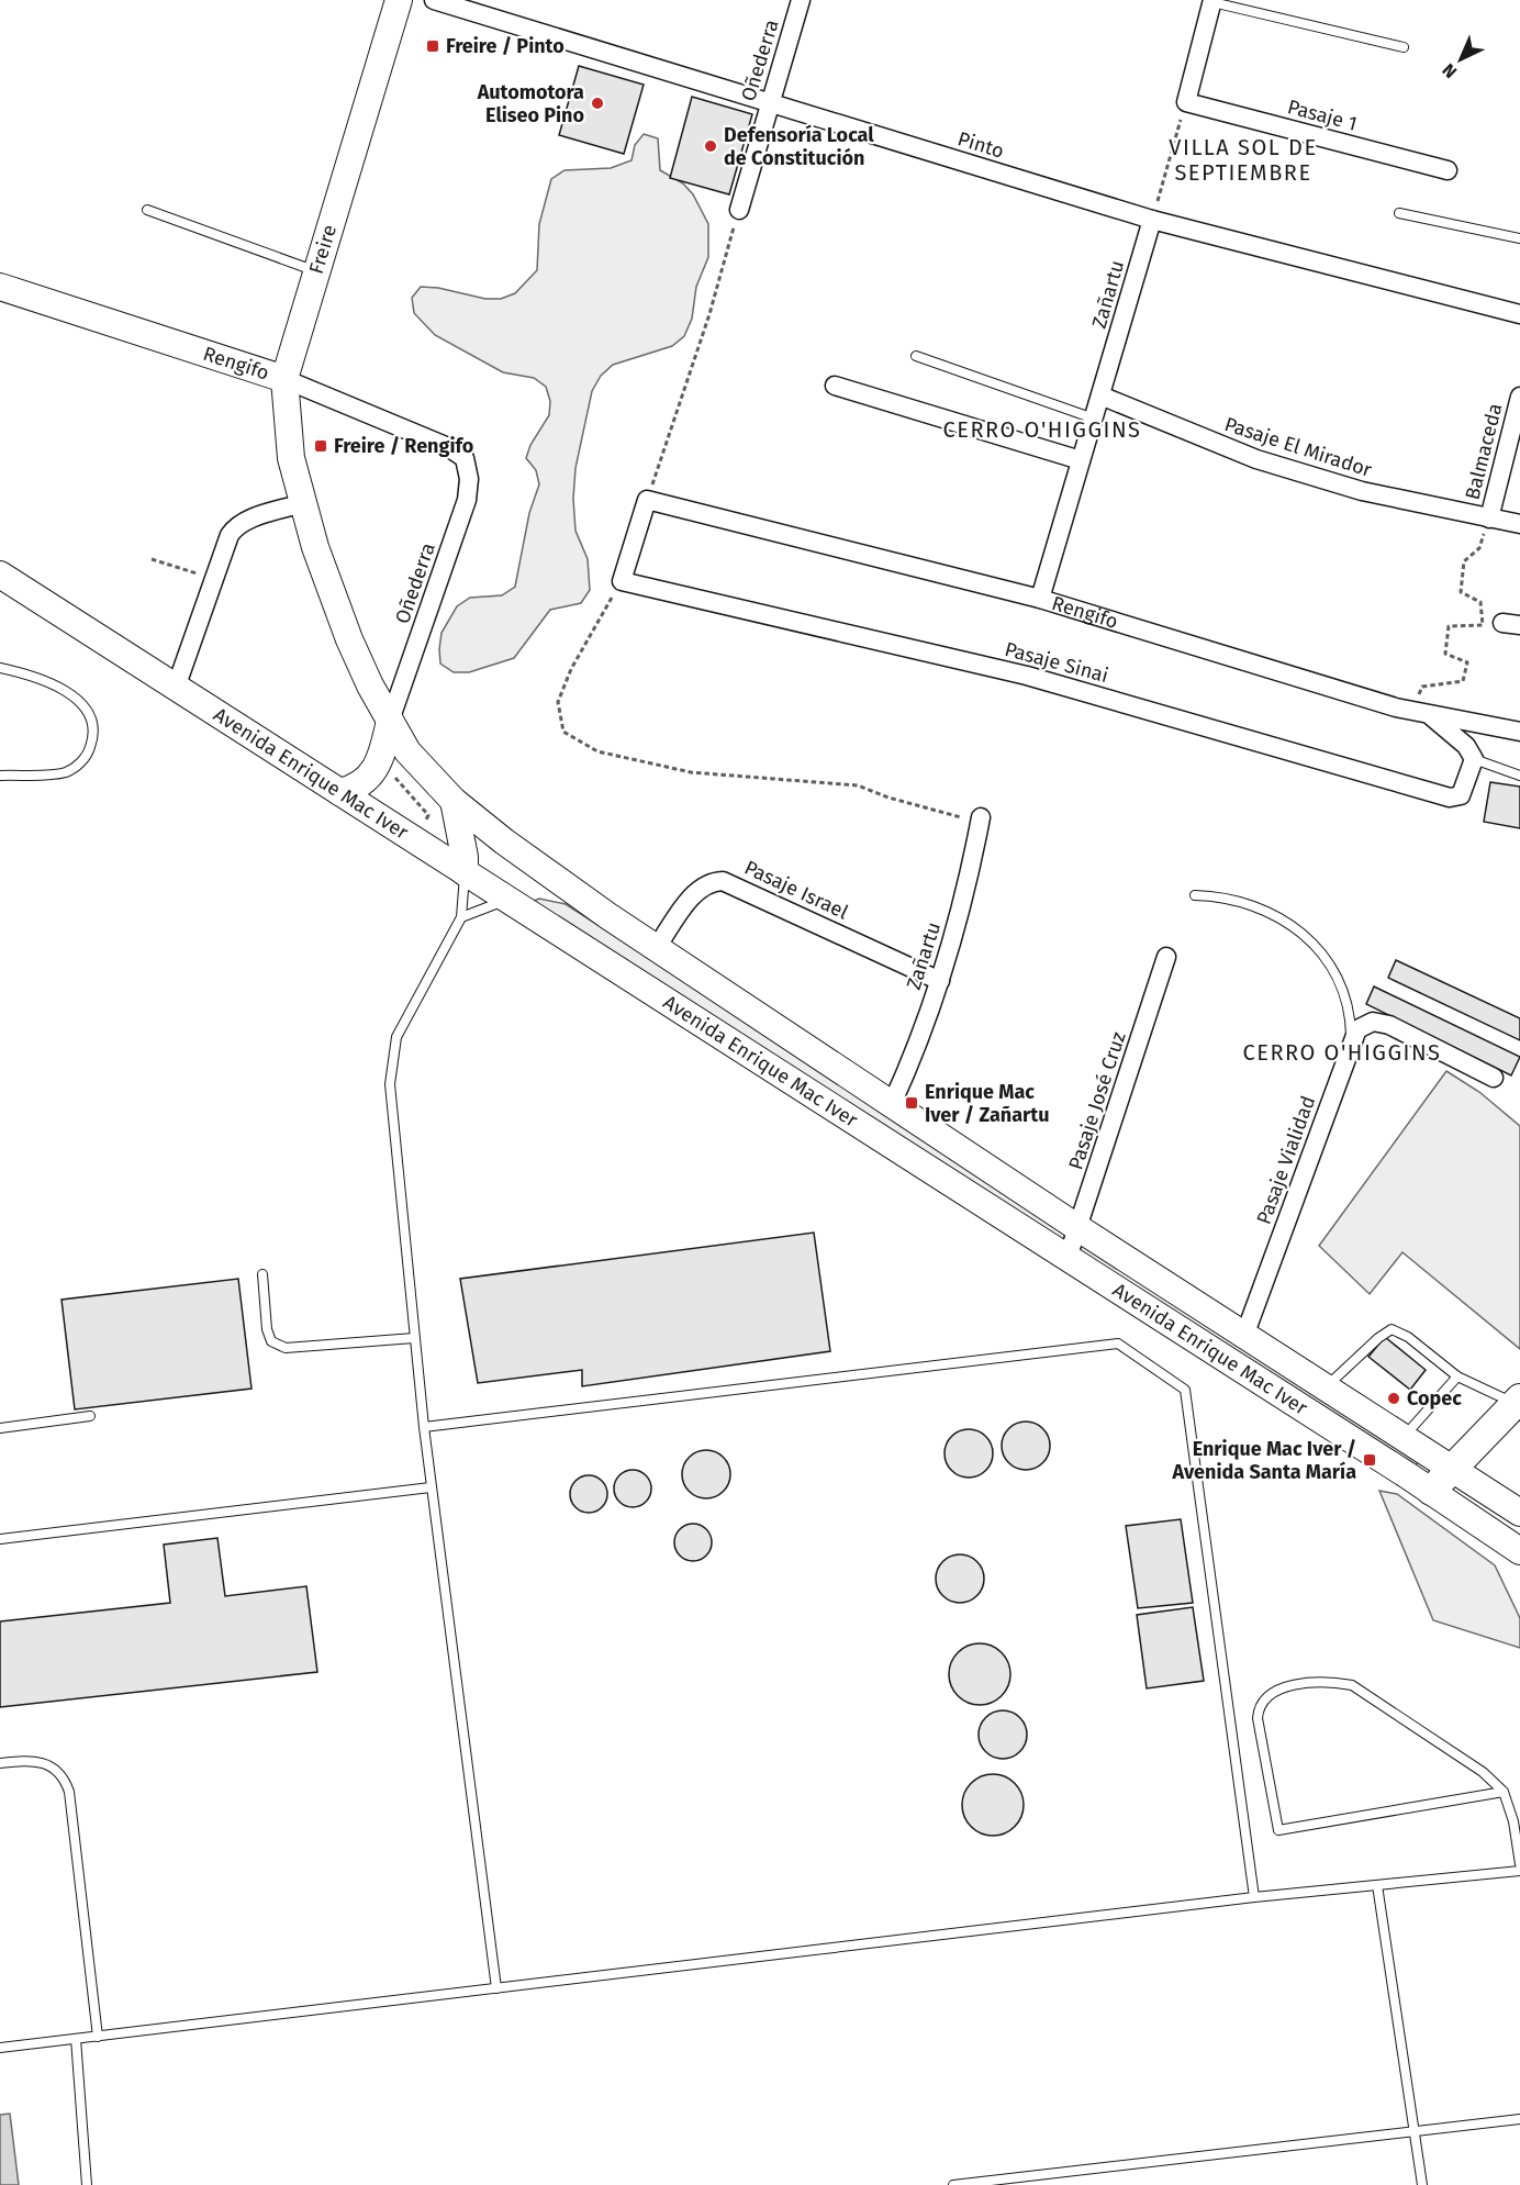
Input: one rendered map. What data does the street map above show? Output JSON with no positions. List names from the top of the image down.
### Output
{
  "streets": {
    "main road": ["Freire", "Rengifo", "Avenida Enrique Mac Iver"],
    "street": [
      "Oñederra",
      "Pasaje 1",
      "Pinto",
      "Zañartu",
      "Pasaje El Mirador",
      "Balmaceda",
      "Pasaje Sinai",
      "Pasaje Israel",
      "Pasaje José Cruz",
      "Pasaje Vialidad"
    ]
  },
  "crossings": [
    ["Oñederra", "Pinto"],
    ["Oñederra", "Freire"],
    ["Oñederra", "Rengifo"],
    ["Oñederra", "Avenida Enrique Mac Iver"],
    ["Pinto", "Zañartu"],
    ["Freire", "Rengifo"],
    ["Freire", "Avenida Enrique Mac Iver"],
    ["Zañartu", "Rengifo"],
    ["Zañartu", "Pasaje El Mirador"],
    ["Zañartu", "Avenida Enrique Mac Iver"],
    ["Zañartu", "Pasaje Israel"],
    ["Pasaje El Mirador", "Balmaceda"],
    ["Avenida Enrique Mac Iver", "Pasaje Israel"],
    ["Avenida Enrique Mac Iver", "Pasaje José Cruz"],
    ["Avenida Enrique Mac Iver", "Pasaje Vialidad"]
  ],
  "districts": ["VILLA SOL DE SEPTIEMBRE", "CERRO O'HIGGINS", "CERRO O'HIGGINS"],
  "places": {
    "transit": [
      "Freire / Pinto",
      "Freire / Rengifo",
      "Enrique Mac Iver / Zañartu",
      "Enrique Mac Iver / Avenida Santa María"
    ],
    "other": ["Automotora Eliseo Pino", "Defensoría Local de Constitución", "Copec"]
  },
  "north": "bottom left"
}
